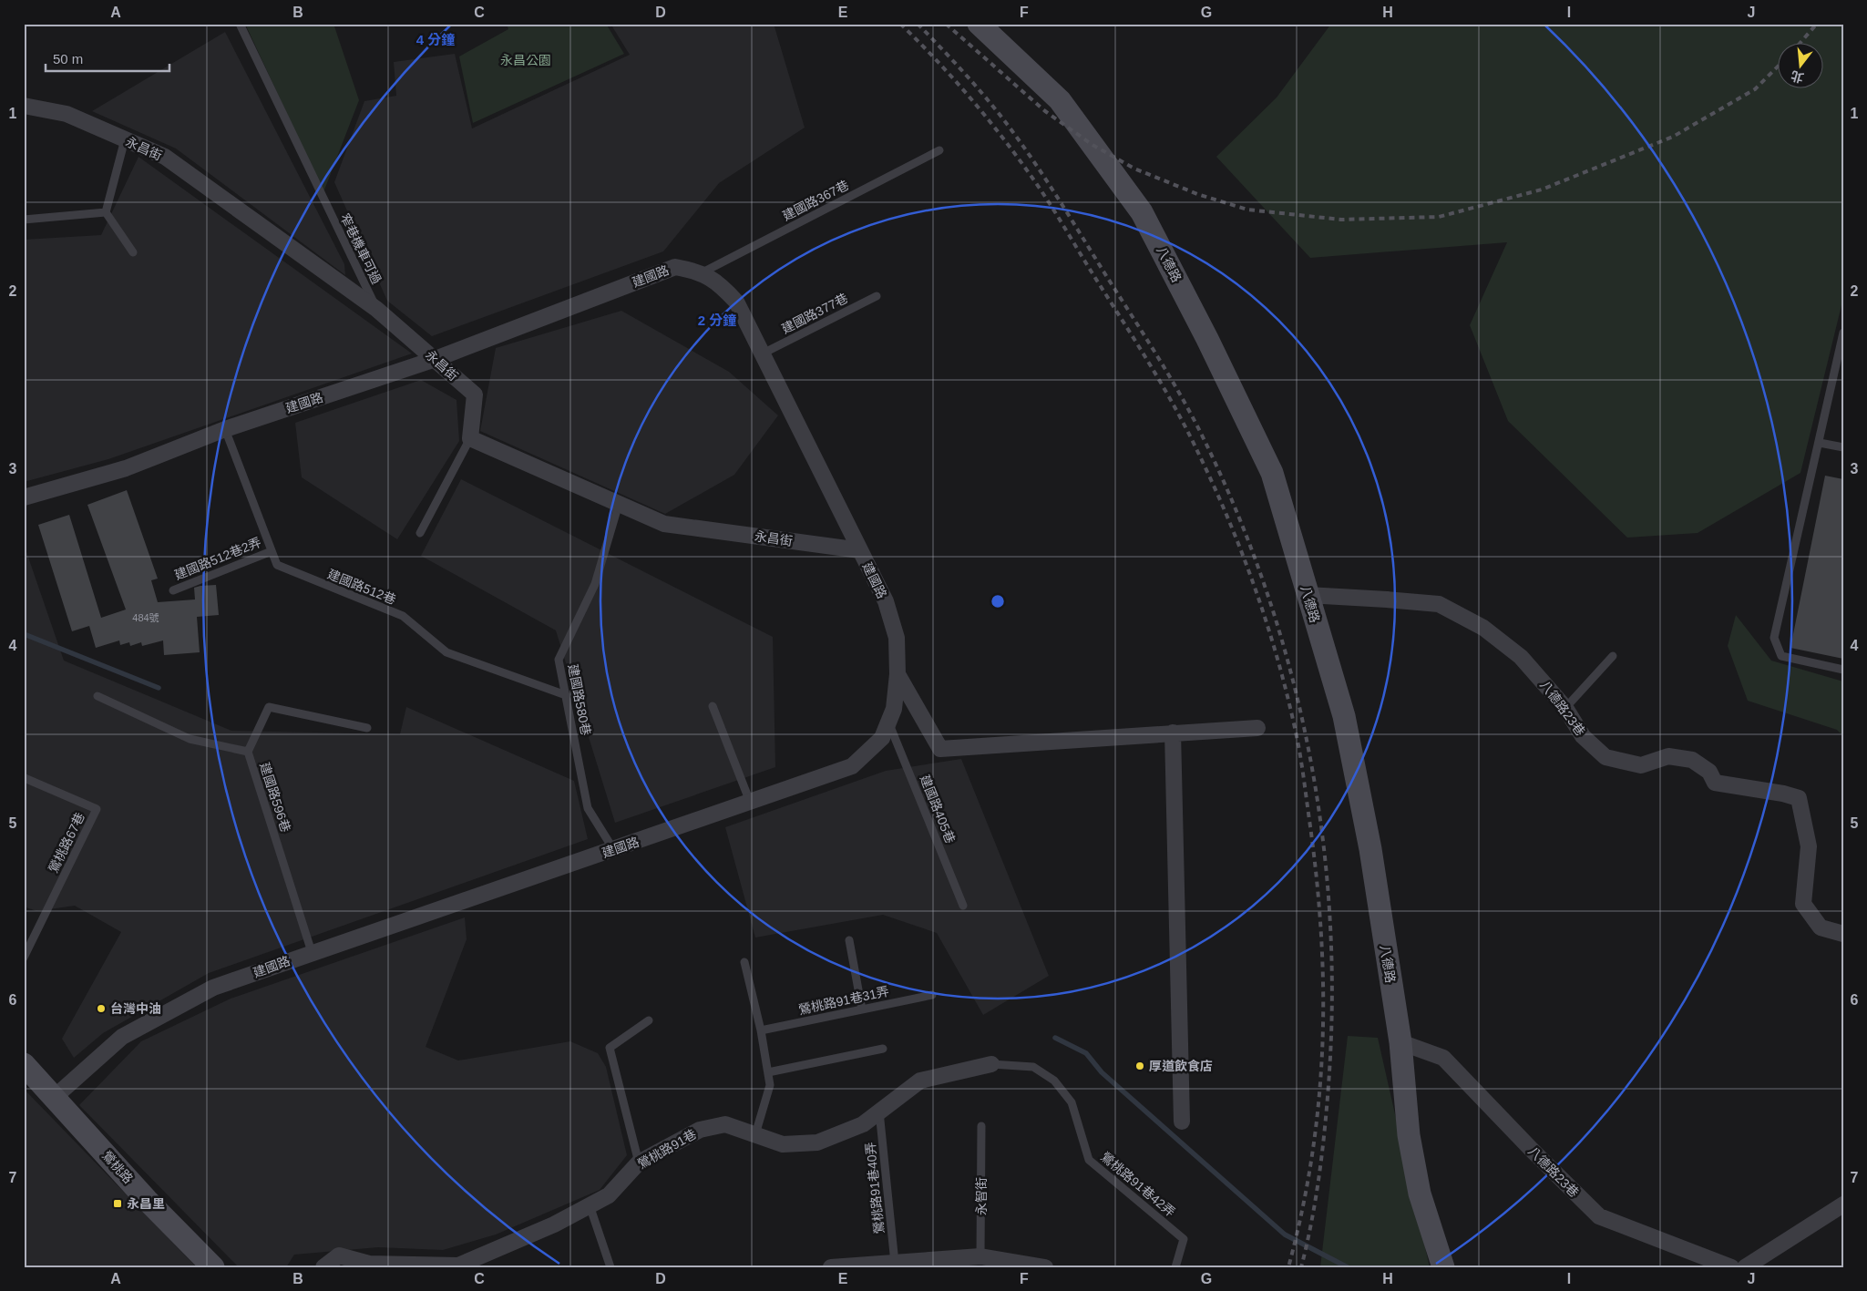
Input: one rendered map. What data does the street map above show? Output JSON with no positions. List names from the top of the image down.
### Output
{
  "streets": {
    "main road": ["八德路", "鶯桃路"],
    "street": [
      "永昌街",
      "建國路",
      "八德路23巷",
      "鶯桃路91巷"
    ],
    "lane": [
      "建國路367巷",
      "窄巷機車可過",
      "建國路377巷",
      "建國路512巷2弄",
      "建國路512巷",
      "建國路580巷",
      "建國路596巷",
      "建國路405巷",
      "鶯桃路67巷",
      "鶯桃路91巷31弄",
      "鶯桃路91巷42弄",
      "鶯桃路91巷40弄",
      "永智街"
    ]
  },
  "crossings": [
    ["永昌街", "窄巷機車可過"],
    ["永昌街", "建國路"],
    ["永昌街", "建國路580巷"],
    ["建國路367巷", "建國路"],
    ["八德路", "八德路23巷"],
    ["建國路", "建國路377巷"],
    ["建國路", "建國路512巷"],
    ["建國路", "建國路580巷"],
    ["建國路", "建國路596巷"],
    ["建國路", "建國路405巷"],
    ["建國路", "鶯桃路"],
    ["建國路512巷2弄", "建國路512巷"],
    ["建國路512巷", "建國路580巷"],
    ["鶯桃路91巷", "鶯桃路91巷42弄"],
    ["鶯桃路91巷", "鶯桃路91巷40弄"]
  ],
  "parks": ["永昌公園"],
  "places": {
    "other": ["台灣中油", "厚道飲食店"],
    "transit": ["永昌里"]
  },
  "house_numbers": ["484號"],
  "scale_bar": "50 m",
  "north": "bottom",
  "grid": {
    "columns": [
      "A",
      "B",
      "C",
      "D",
      "E",
      "F",
      "G",
      "H",
      "I",
      "J"
    ],
    "rows": [
      "1",
      "2",
      "3",
      "4",
      "5",
      "6",
      "7"
    ]
  },
  "rings": ["4 分鐘", "2 分鐘"]
}
